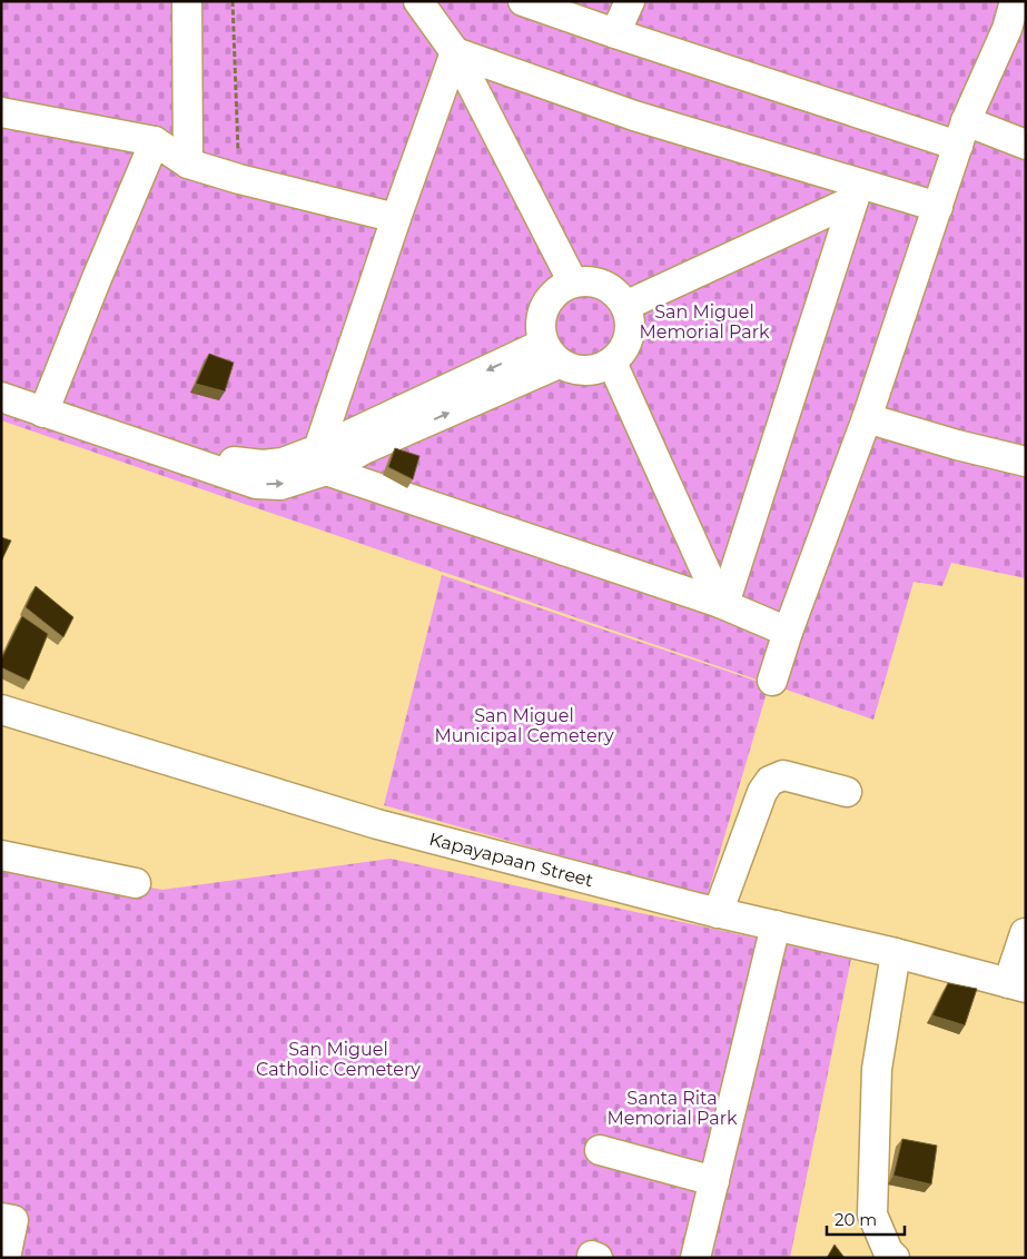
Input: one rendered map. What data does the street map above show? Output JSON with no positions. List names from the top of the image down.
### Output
{
  "streets": {
    "street": ["Kapayapaan Street"]
  },
  "parks": [
    "San Miguel Memorial Park",
    "San Miguel Municipal Cemetery",
    "San Miguel Catholic Cemetery",
    "Santa Rita Memorial Park"
  ],
  "scale_bar": "20 m"
}
